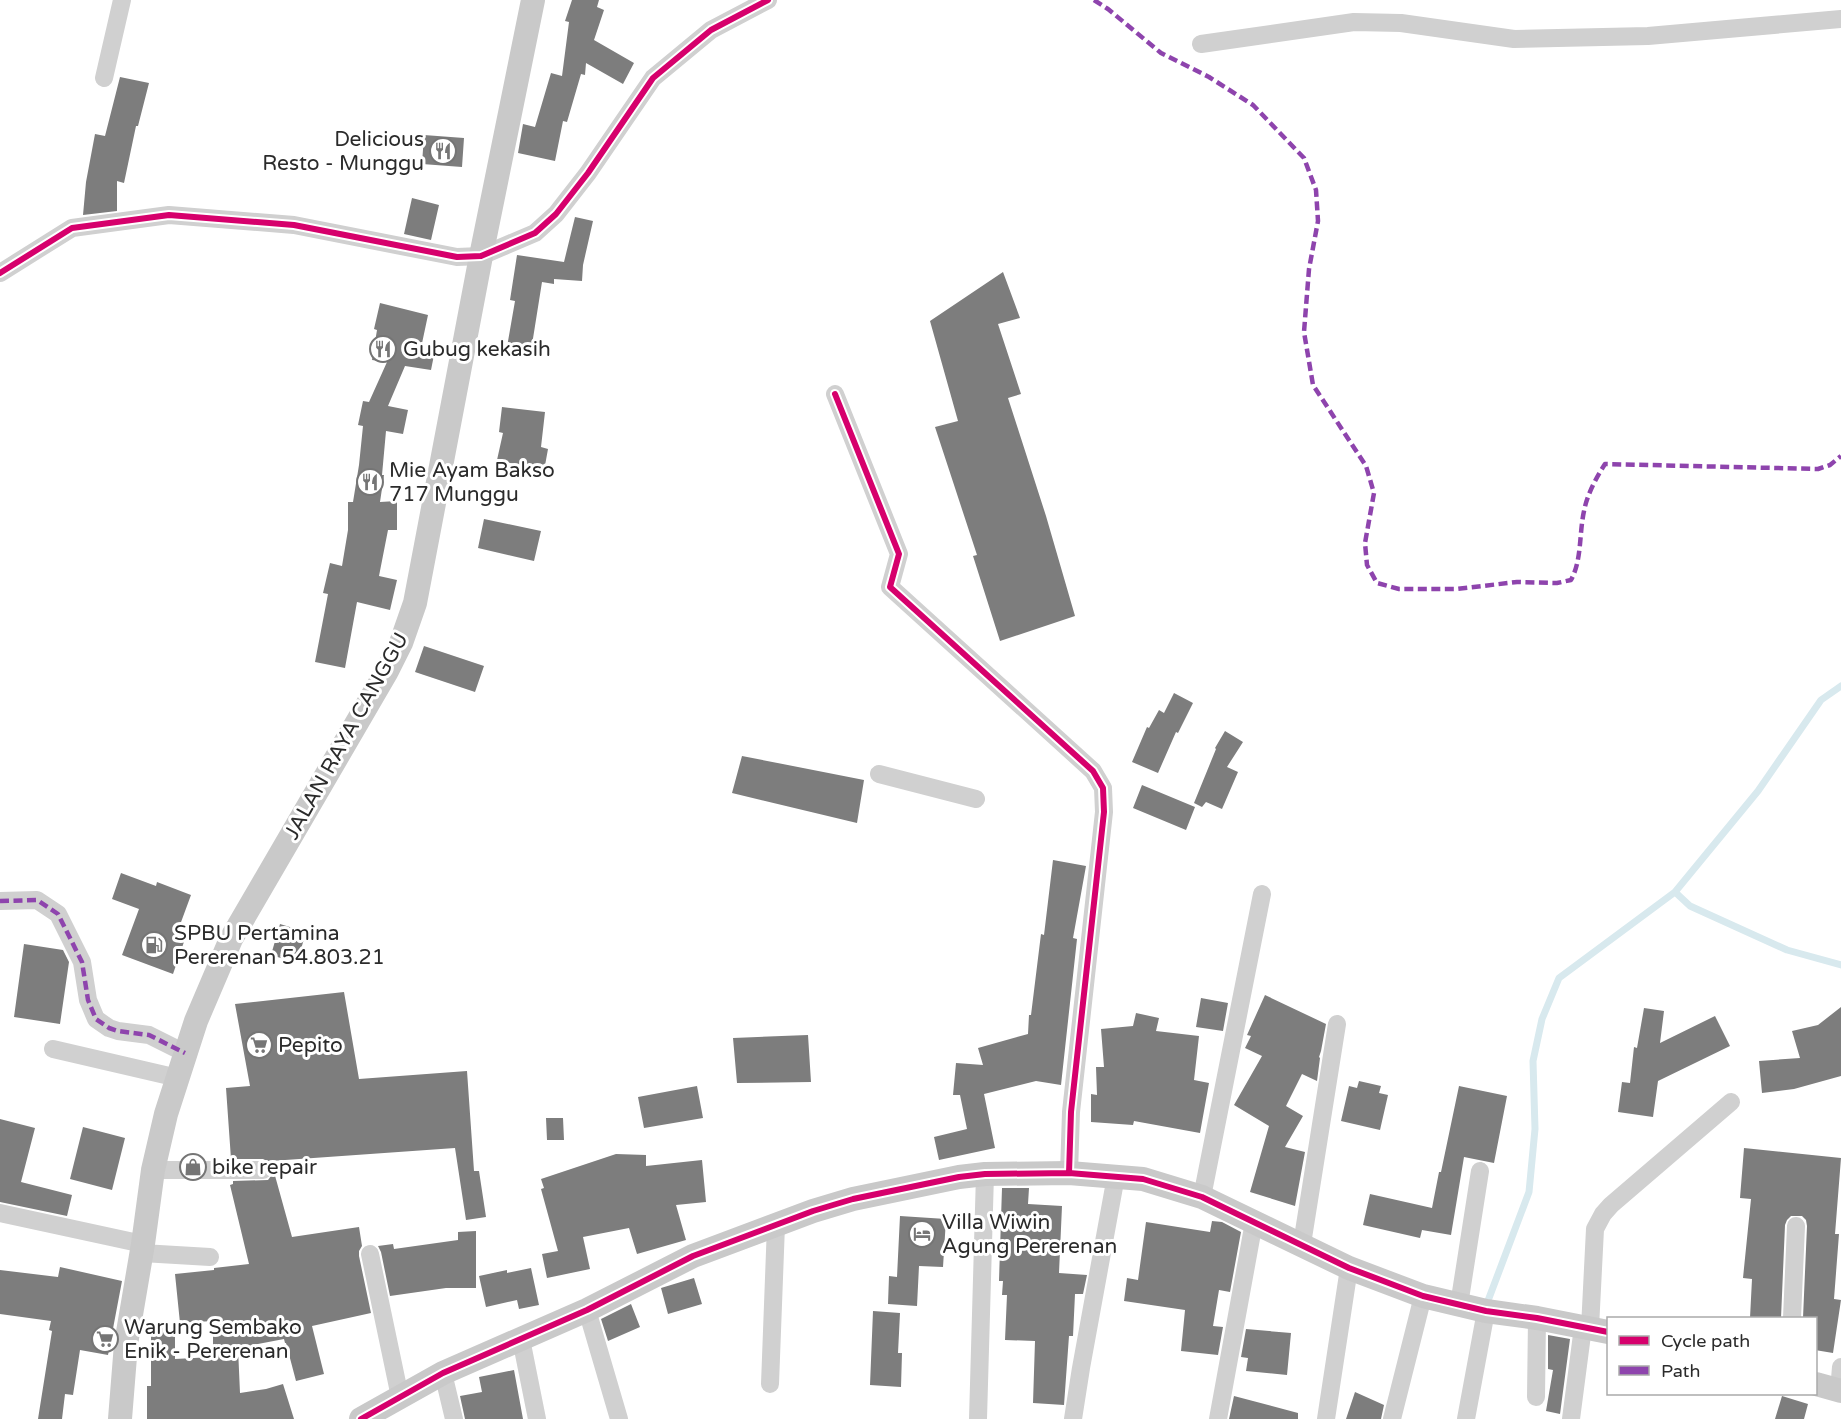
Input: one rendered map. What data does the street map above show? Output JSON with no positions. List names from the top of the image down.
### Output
{
  "streets": {
    "main road": ["JALAN RAYA CANGGU"]
  },
  "places": {
    "restaurant": ["Delicious Resto - Munggu", "Gubug kekasih", "Mie Ayam Bakso 717 Munggu"],
    "fuel station": ["SPBU Pertamina Pererenan 54.803.21"],
    "supermarket": ["Pepito", "Warung Sembako Enik - Pererenan"],
    "shop": ["bike repair"],
    "hotel": ["Villa Wiwin Agung Pererenan"]
  },
  "legend": ["Cycle path", "Path"]
}
